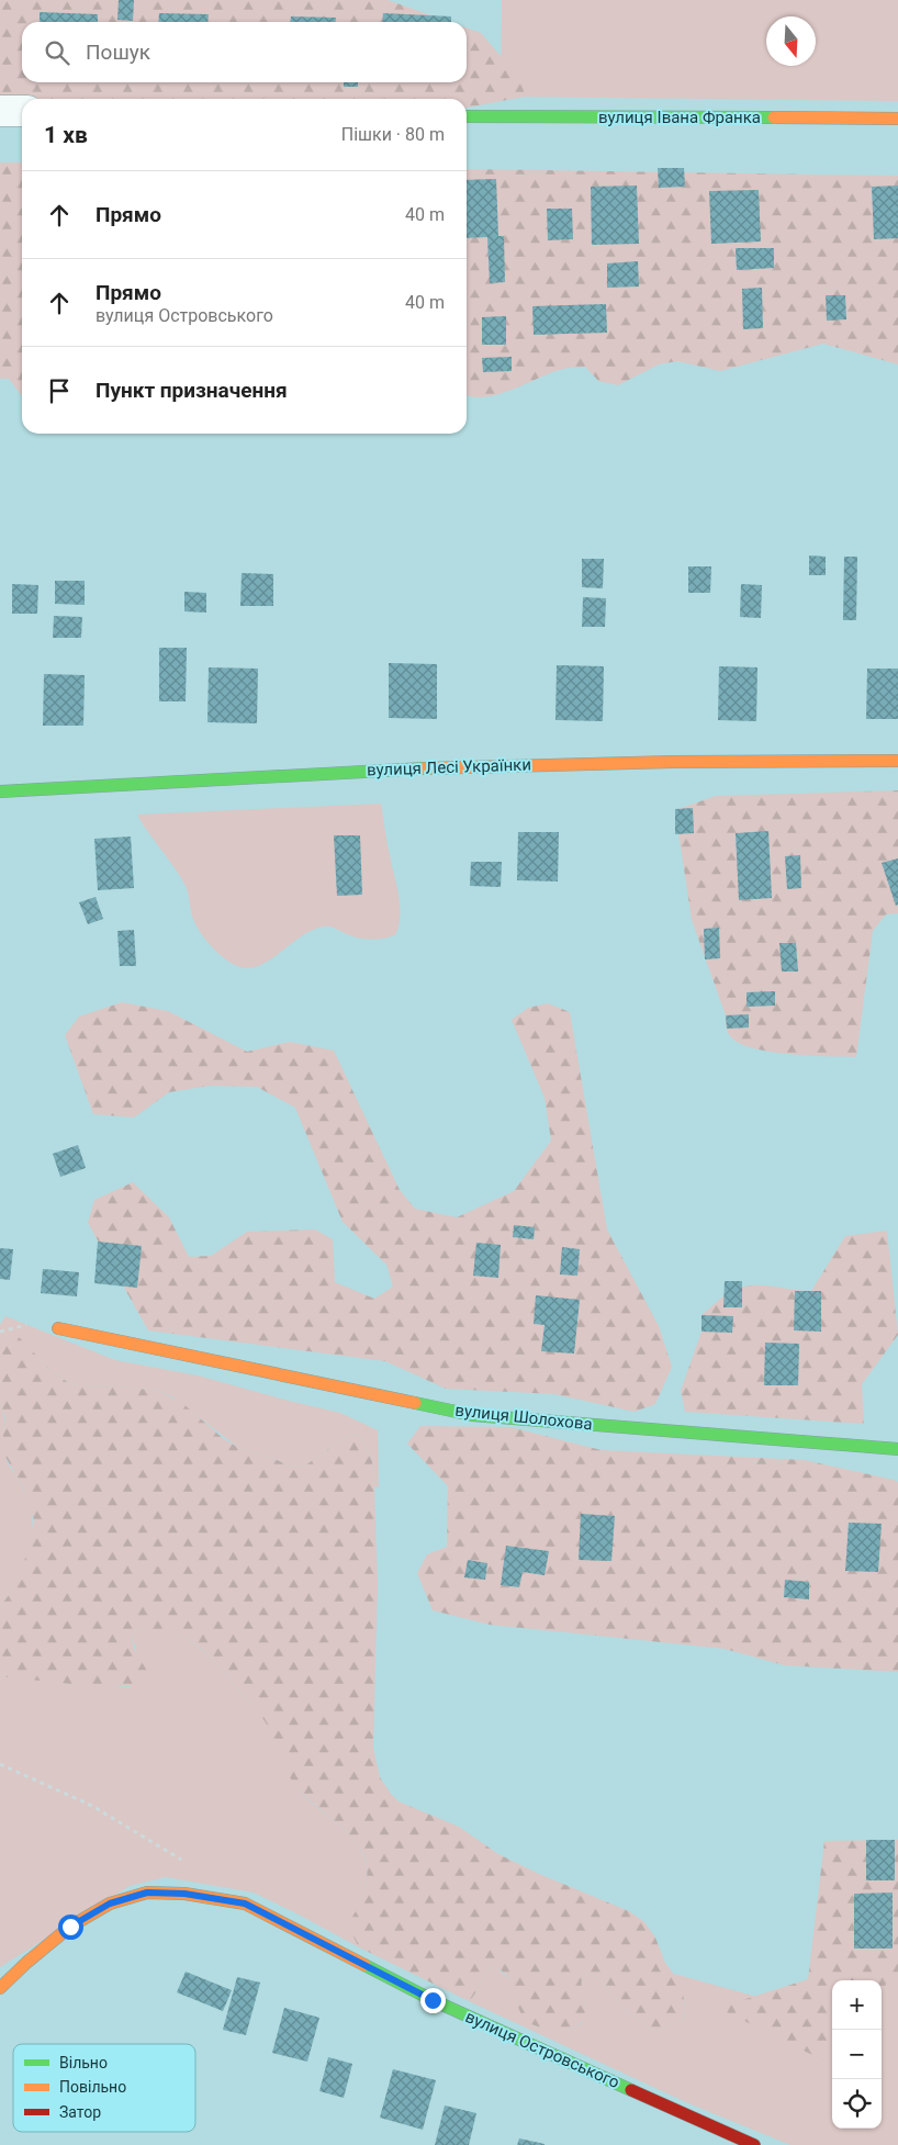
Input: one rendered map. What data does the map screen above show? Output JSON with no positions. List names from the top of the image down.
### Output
{
  "streets": {
    "street": [
      "вулиця Івана Франка",
      "вулиця Лесі Українки",
      "вулиця Шолохова",
      "вулиця Островського"
    ]
  },
  "legend": ["Вільно", "Повільно", "Затор"],
  "north": "bottom",
  "page": {
    "search": "Пошук",
    "heading": ["1 хв", "Пішки · 80 m"],
    "list": [
      ["Прямо", "40 m"],
      ["Прямо", "вулиця Островського", "40 m"],
      "Пункт призначення"
    ],
    "map_buttons": ["+", "−"]
  }
}
